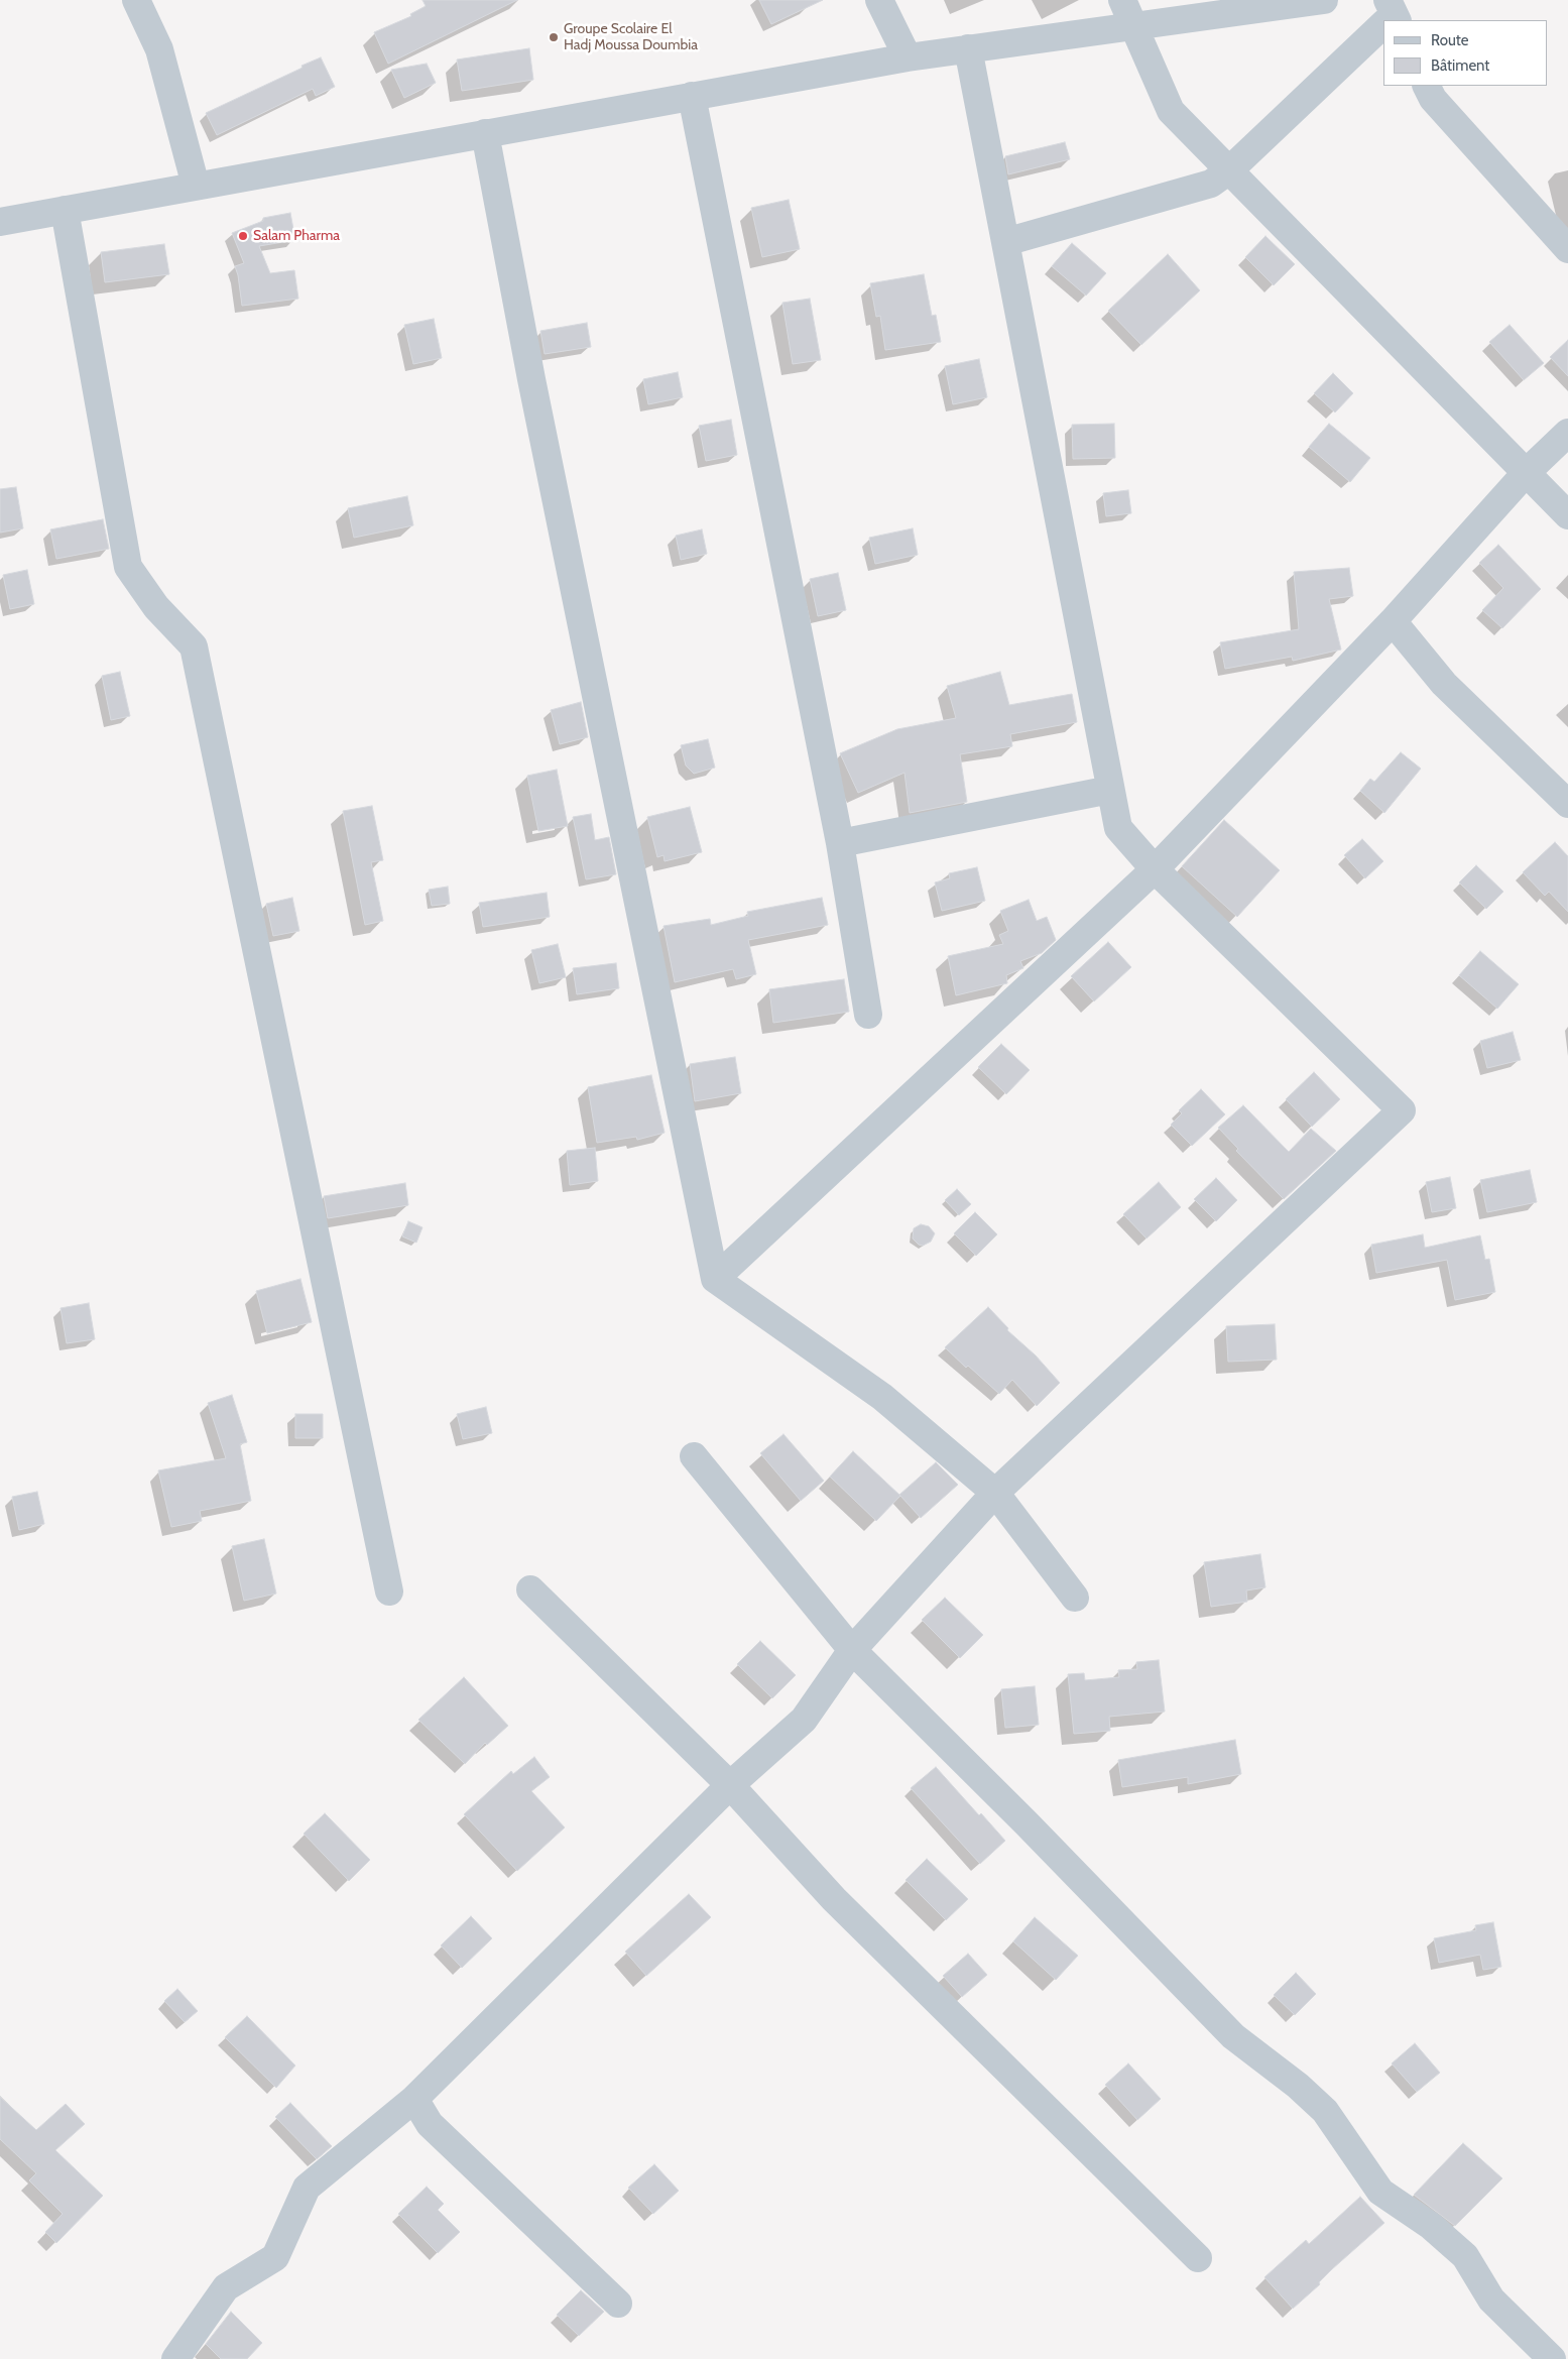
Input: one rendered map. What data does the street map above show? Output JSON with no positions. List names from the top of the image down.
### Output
{
  "places": ["Groupe Scolaire El Hadj Moussa Doumbia", "Salam Pharma"],
  "legend": ["Route", "Bâtiment"]
}
